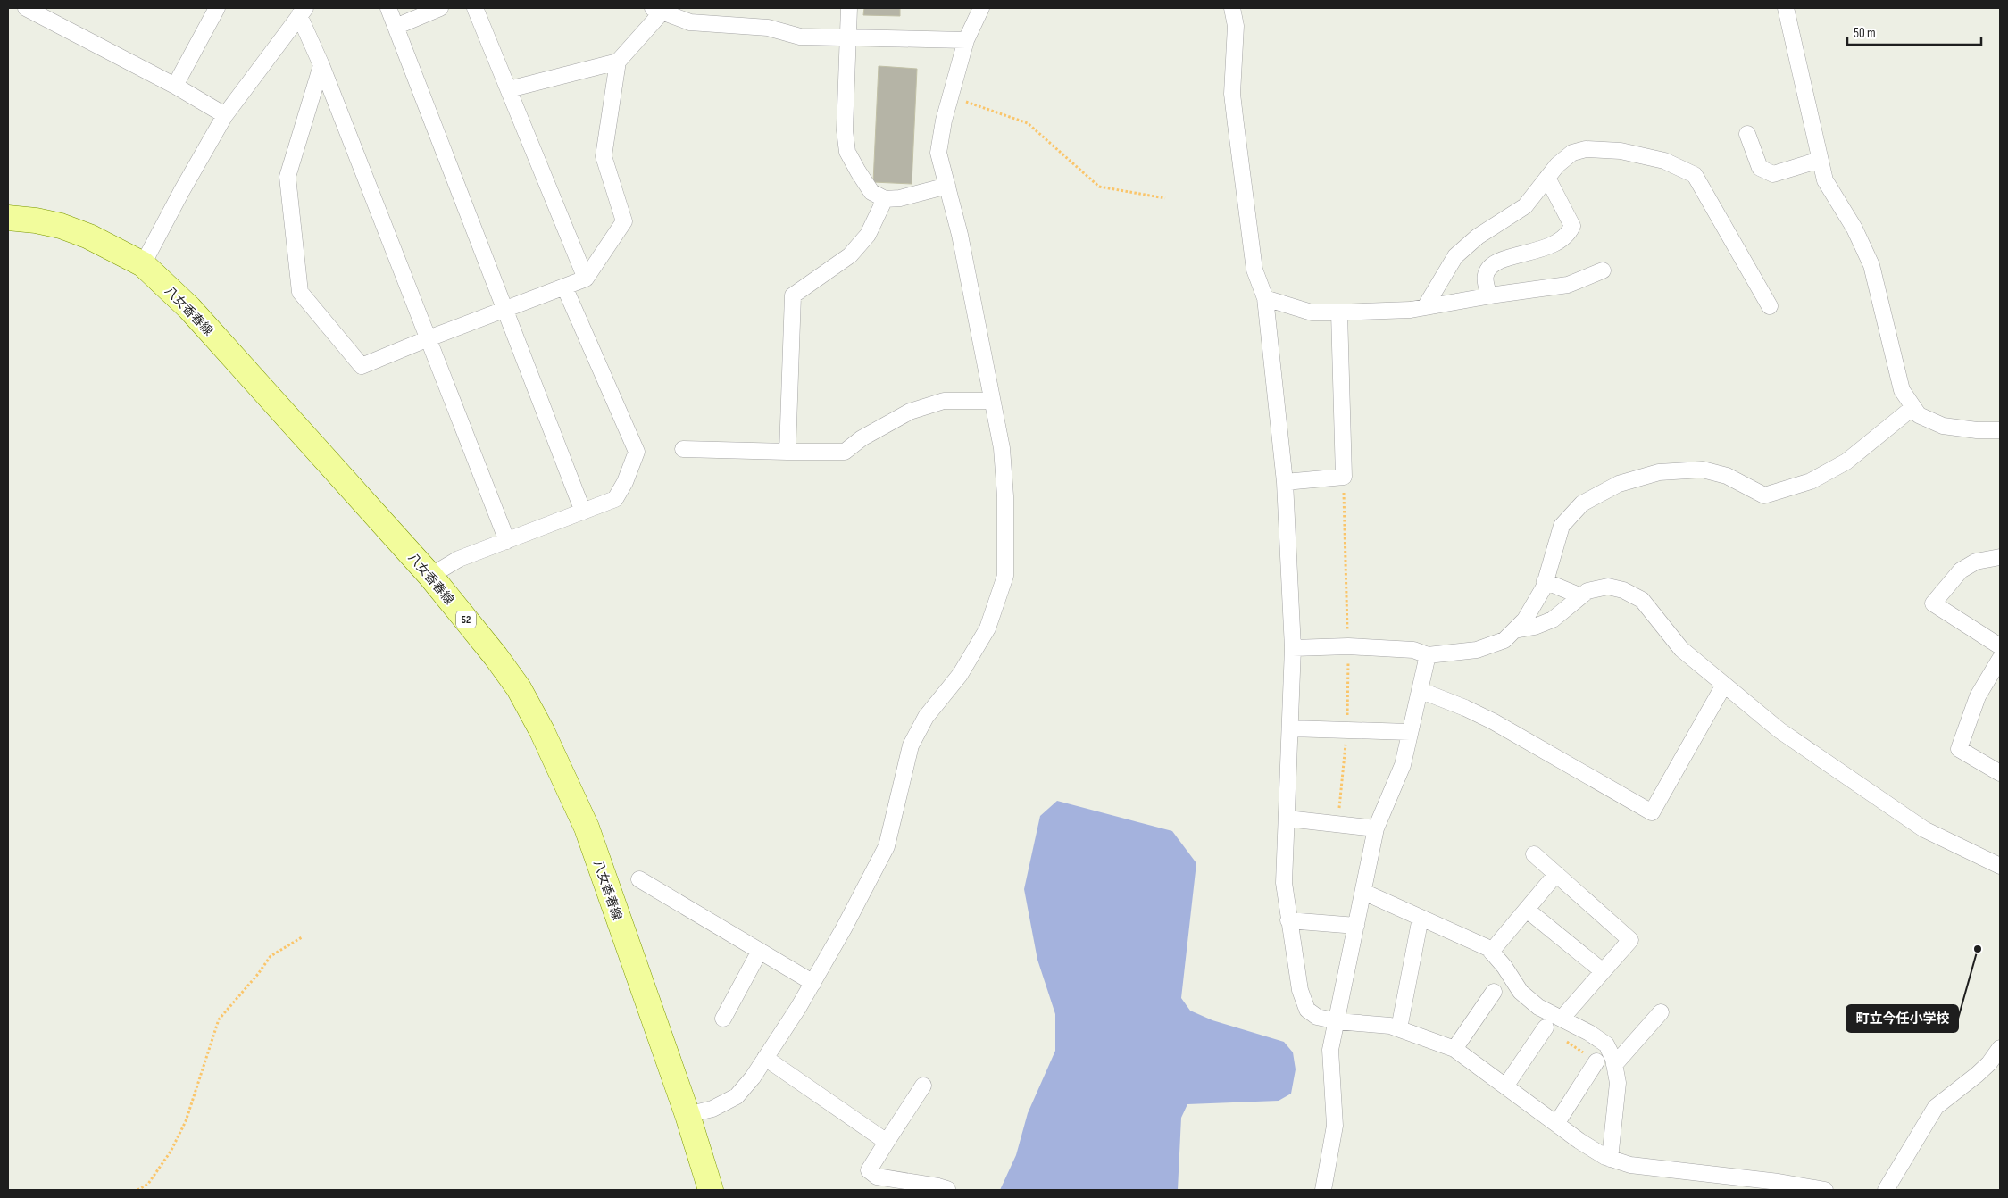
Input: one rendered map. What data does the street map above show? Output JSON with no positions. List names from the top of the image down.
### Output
{
  "streets": {
    "main road": ["八女香春線", "52"]
  },
  "places": ["町立今任小学校"],
  "scale_bar": "50 m"
}
